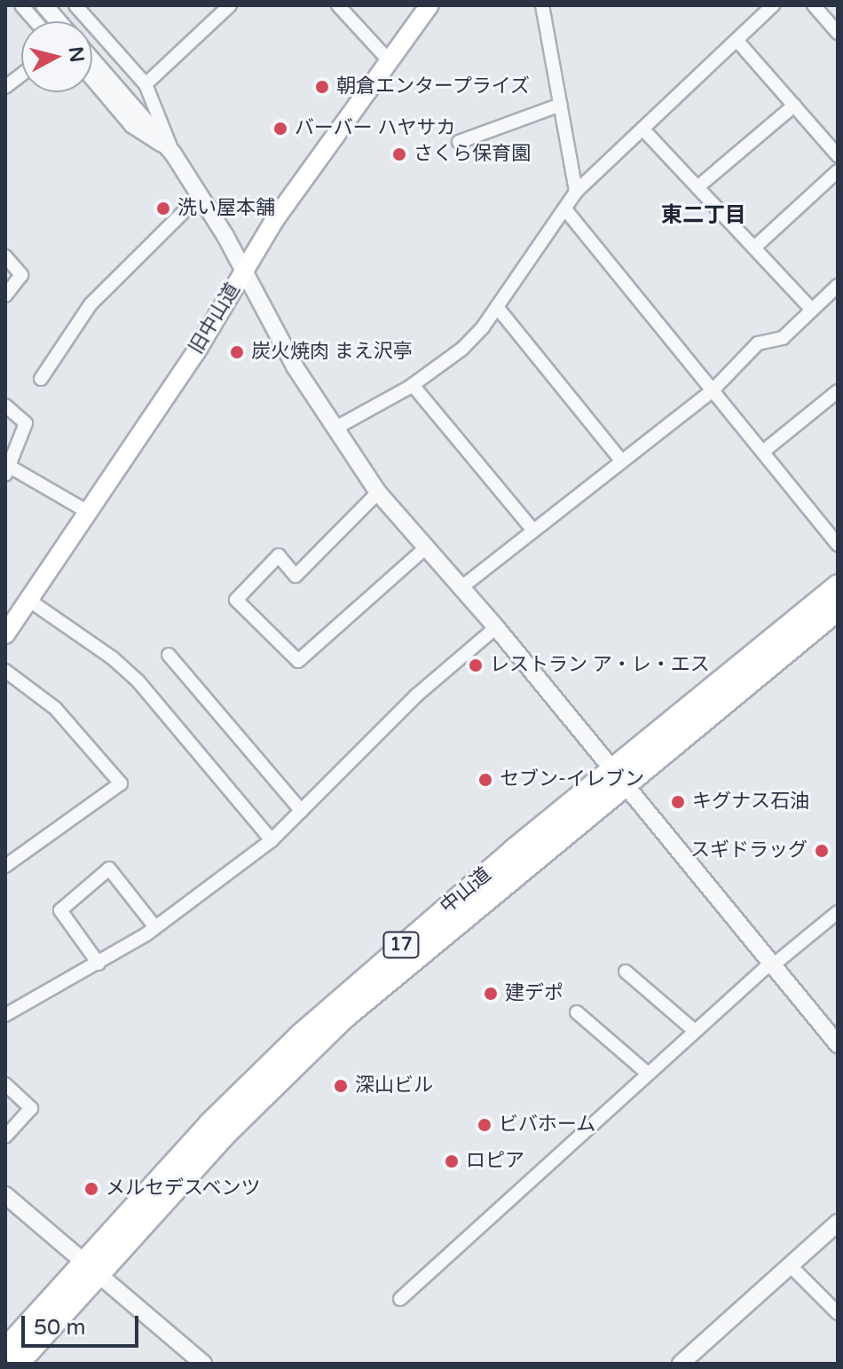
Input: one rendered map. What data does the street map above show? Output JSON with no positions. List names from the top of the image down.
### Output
{
  "streets": {
    "highway": ["中山道", "17"],
    "main road": ["旧中山道"]
  },
  "districts": ["東二丁目"],
  "places": [
    "朝倉エンタープライズ",
    "バーバー ハヤサカ",
    "さくら保育園",
    "洗い屋本舗",
    "炭火焼肉 まえ沢亭",
    "レストラン ア・レ・エス",
    "セブン-イレブン",
    "キグナス石油",
    "スギドラッグ",
    "建デポ",
    "深山ビル",
    "ビバホーム",
    "ロピア",
    "メルセデスベンツ"
  ],
  "scale_bar": "50 m",
  "north": "right"
}
